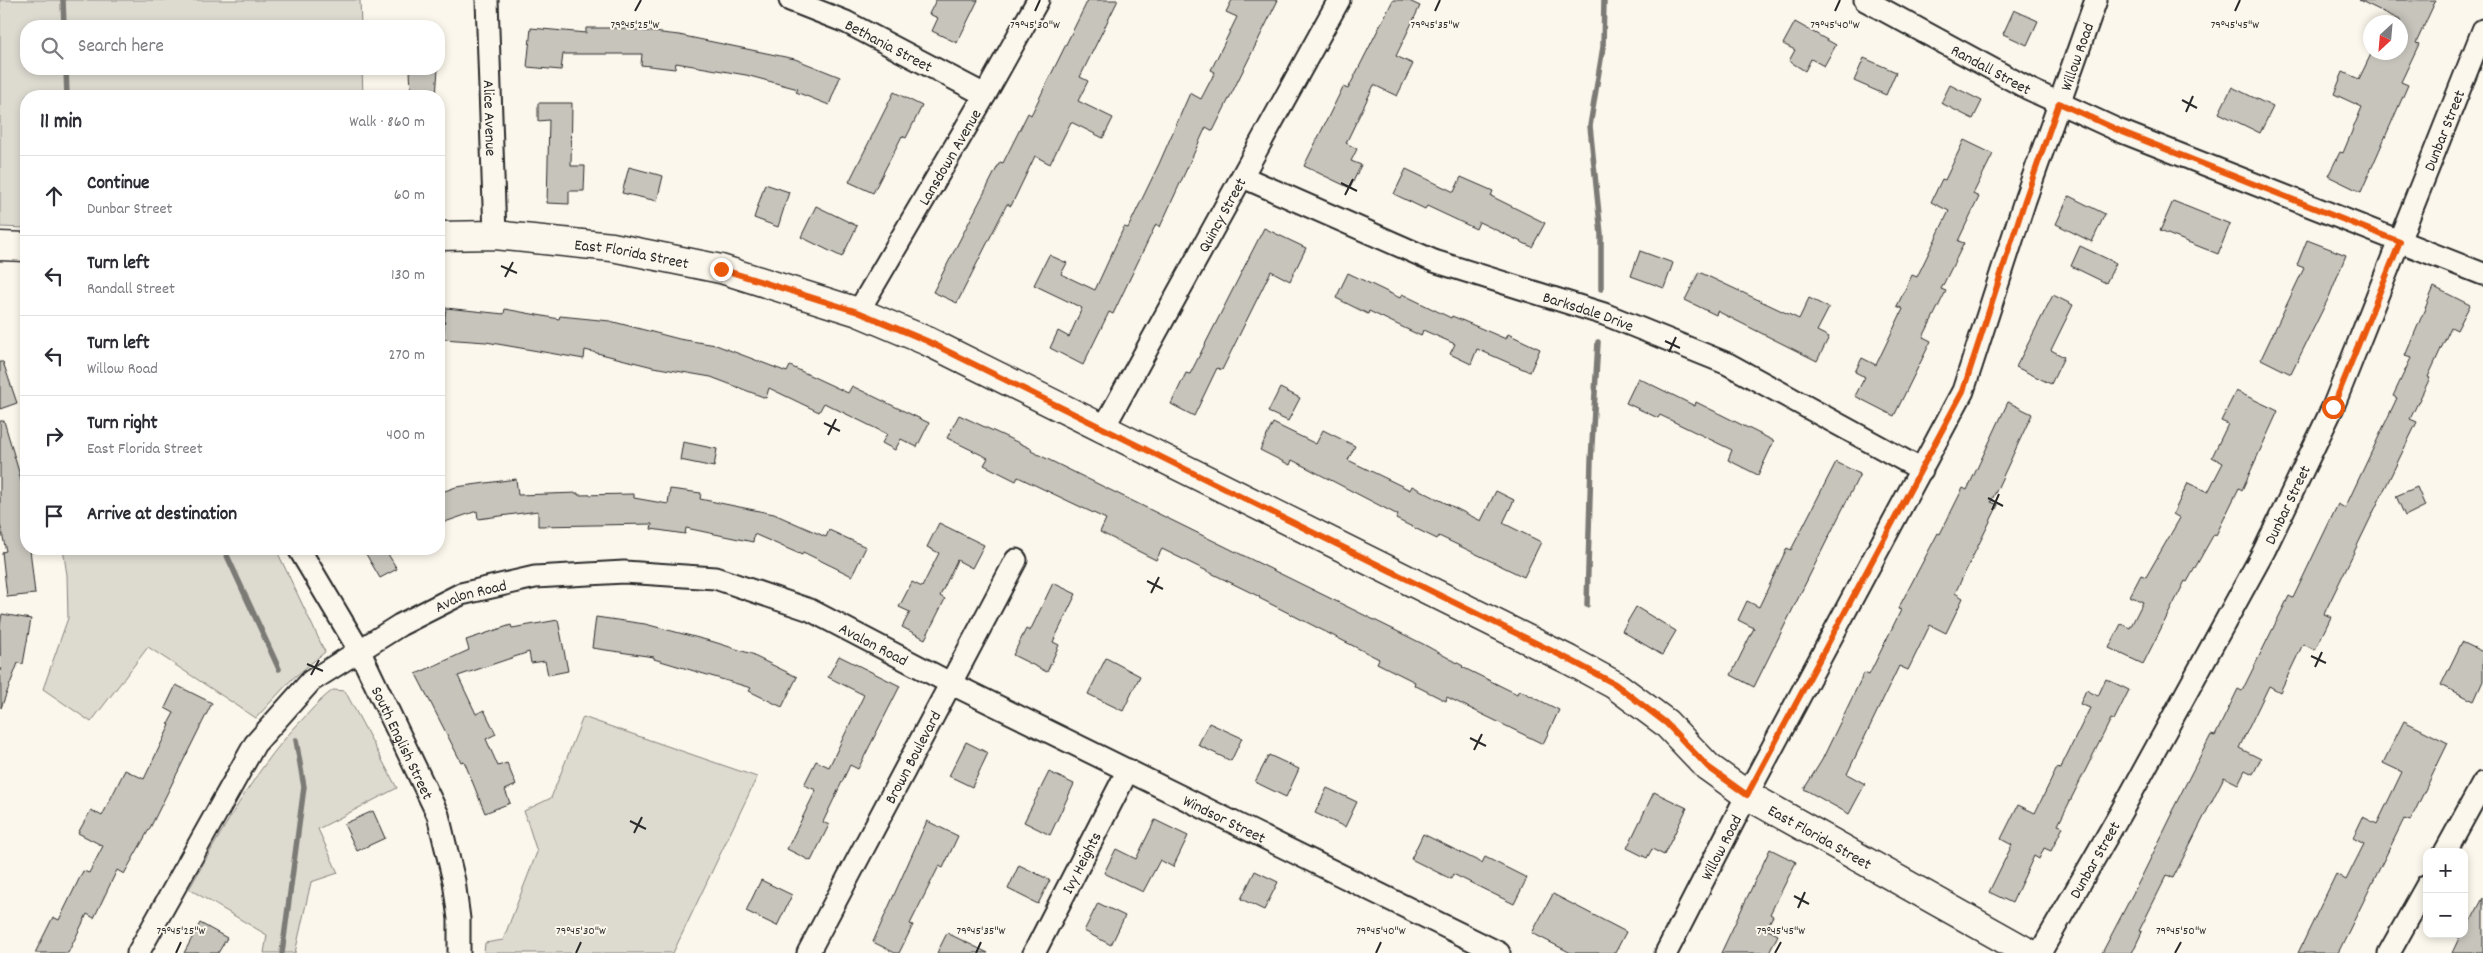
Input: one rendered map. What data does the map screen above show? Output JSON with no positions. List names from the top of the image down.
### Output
{
  "streets": {
    "main road": ["East Florida Street"],
    "street": [
      "Bethania Street",
      "Willow Road",
      "Randall Street",
      "Alice Avenue",
      "Dunbar Street",
      "Lansdown Avenue",
      "Quincy Street",
      "Barksdale Drive",
      "Avalon Road",
      "South English Street",
      "Brown Boulevard",
      "Windsor Street",
      "Ivy Heights"
    ]
  },
  "crossings": [
    ["Bethania Street", "Lansdown Avenue"],
    ["Willow Road", "Randall Street"],
    ["Willow Road", "East Florida Street"],
    ["Willow Road", "Barksdale Drive"],
    ["Randall Street", "Dunbar Street"],
    ["Alice Avenue", "East Florida Street"],
    ["Lansdown Avenue", "East Florida Street"],
    ["Quincy Street", "East Florida Street"],
    ["Quincy Street", "Barksdale Drive"],
    ["Avalon Road", "South English Street"],
    ["Avalon Road", "Brown Boulevard"],
    ["Avalon Road", "Windsor Street"],
    ["Brown Boulevard", "Windsor Street"],
    ["Windsor Street", "Ivy Heights"]
  ],
  "north": "bottom left",
  "page": {
    "search": "Search here",
    "heading": ["11 min", "Walk · 860 m"],
    "list": [
      ["Continue", "Dunbar Street", "60 m"],
      ["Turn left", "Randall Street", "130 m"],
      ["Turn left", "Willow Road", "270 m"],
      ["Turn right", "East Florida Street", "400 m"],
      "Arrive at destination"
    ],
    "map_buttons": ["+", "−"]
  },
  "coordinates": [
    "79°45'25\"W",
    "79°45'30\"W",
    "79°45'35\"W",
    "79°45'40\"W",
    "79°45'45\"W",
    "79°45'50\"W"
  ]
}
